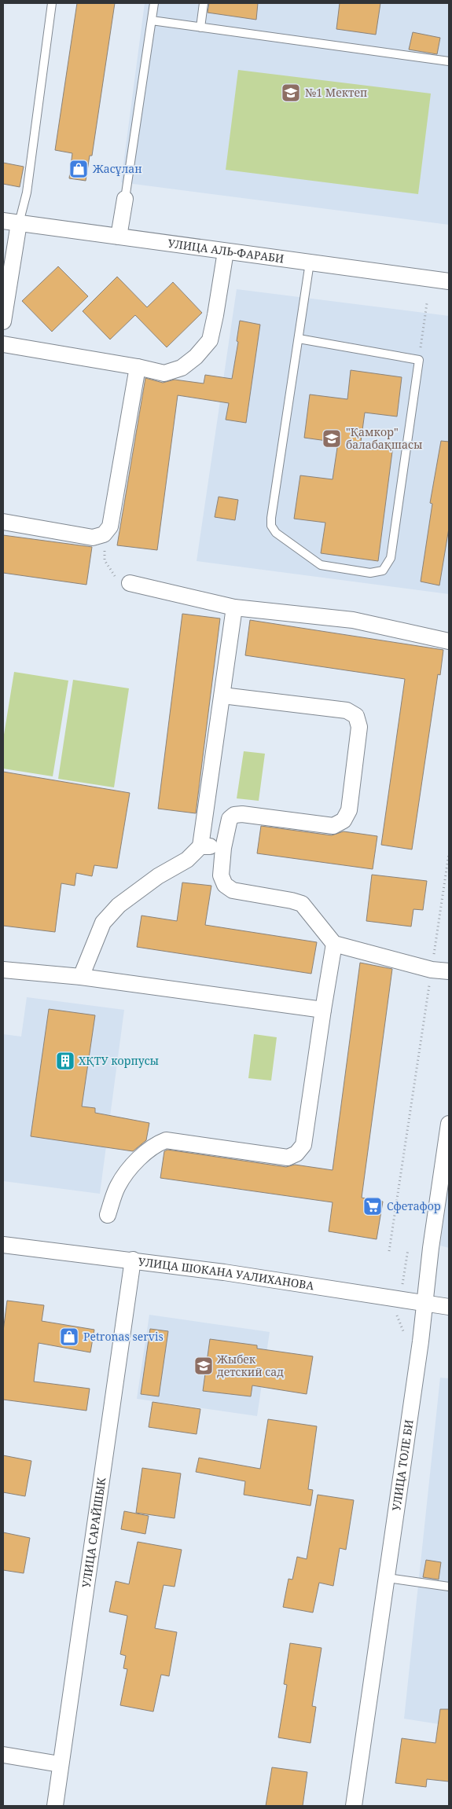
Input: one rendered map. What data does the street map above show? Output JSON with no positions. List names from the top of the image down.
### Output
{
  "streets": {
    "street": [
      "УЛИЦА АЛЬ-ФАРАБИ",
      "УЛИЦА ШОКАНА УАЛИХАНОВА",
      "УЛИЦА ТОЛЕ БИ",
      "УЛИЦА САРАЙШЫК"
    ]
  },
  "crossings": [
    ["УЛИЦА ШОКАНА УАЛИХАНОВА", "УЛИЦА ТОЛЕ БИ"],
    ["УЛИЦА ШОКАНА УАЛИХАНОВА", "УЛИЦА САРАЙШЫК"]
  ],
  "places": {
    "school or university": ["№1 Мектеп", "\"Қамкор\" балабақшасы", "Жыбек детский сад"],
    "shop": ["Жасұлан", "Petronas servis"],
    "building": ["ХҚТУ корпусы"],
    "supermarket": ["Сфетафор"]
  }
}
